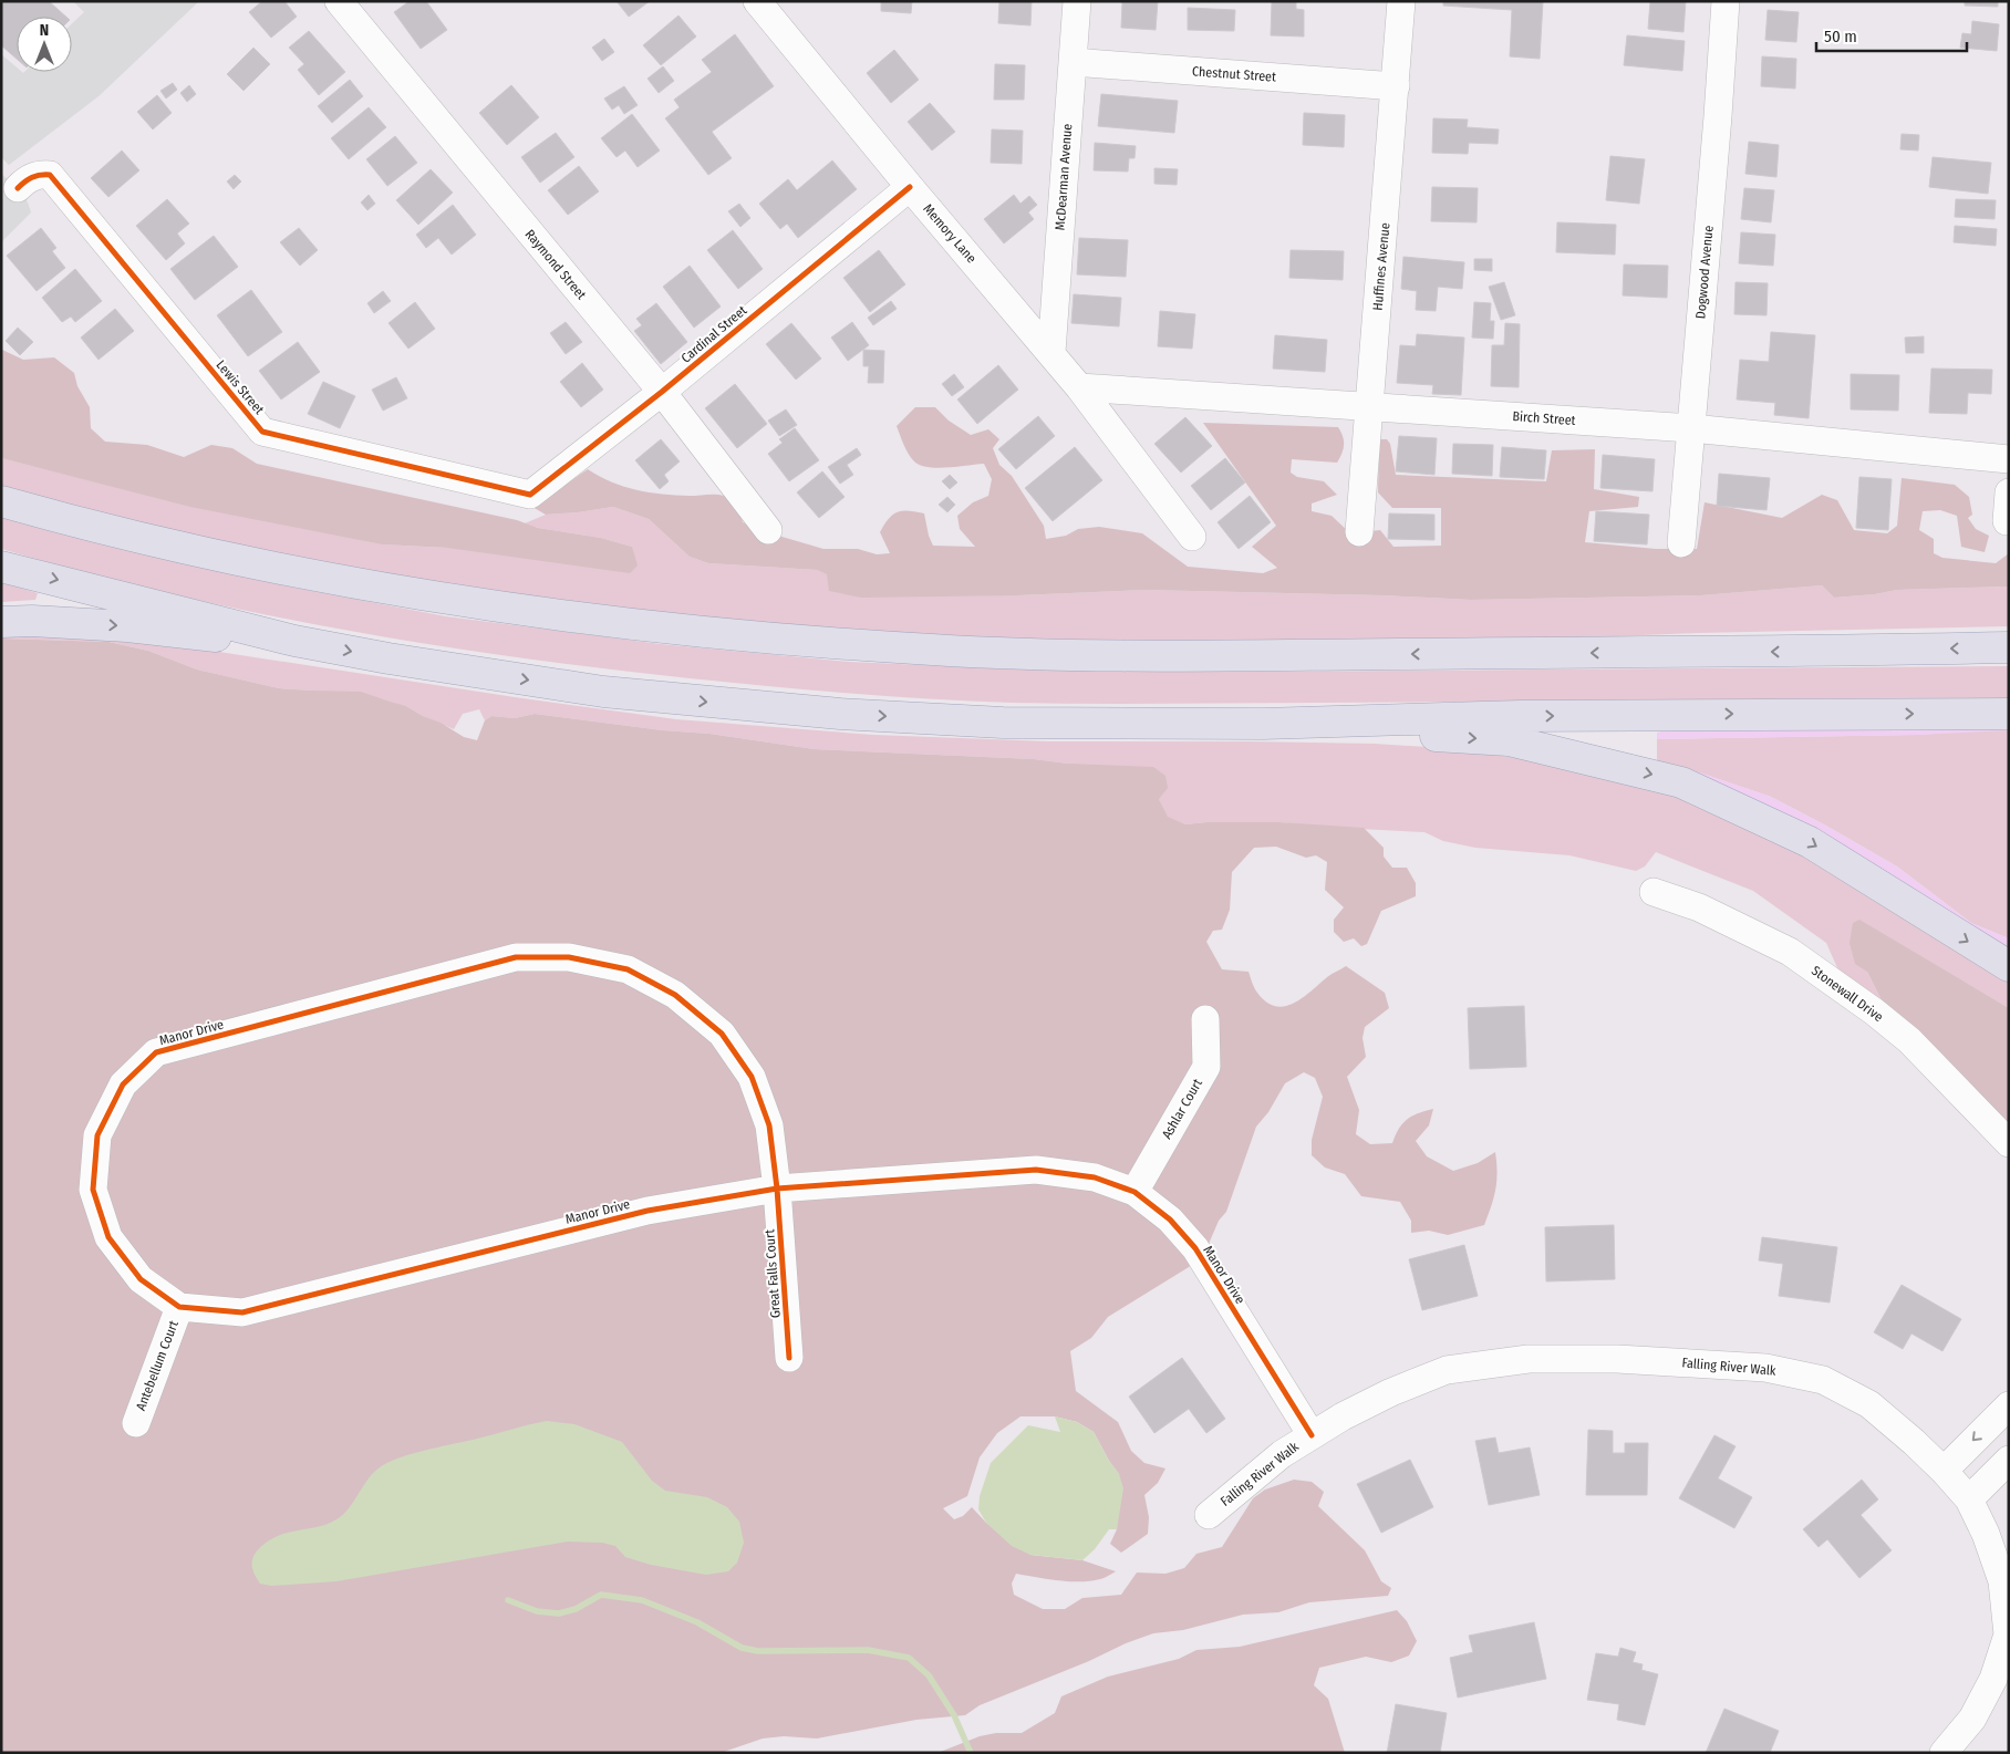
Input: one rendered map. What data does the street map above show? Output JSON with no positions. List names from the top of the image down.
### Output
{
  "streets": {
    "street": [
      "Chestnut Street",
      "McDearman Avenue",
      "Memory Lane",
      "Raymond Street",
      "Huffines Avenue",
      "Dogwood Avenue",
      "Cardinal Street",
      "Lewis Street",
      "Birch Street",
      "Stonewall Drive",
      "Manor Drive",
      "Ashlar Court",
      "Great Falls Court",
      "Antebellum Court",
      "Falling River Walk"
    ]
  },
  "crossings": [
    ["Chestnut Street", "McDearman Avenue"],
    ["Chestnut Street", "Huffines Avenue"],
    ["McDearman Avenue", "Memory Lane"],
    ["Memory Lane", "Cardinal Street"],
    ["Memory Lane", "Birch Street"],
    ["Raymond Street", "Cardinal Street"],
    ["Huffines Avenue", "Birch Street"],
    ["Dogwood Avenue", "Birch Street"],
    ["Cardinal Street", "Lewis Street"],
    ["Manor Drive", "Ashlar Court"],
    ["Manor Drive", "Great Falls Court"],
    ["Manor Drive", "Antebellum Court"],
    ["Manor Drive", "Falling River Walk"]
  ],
  "scale_bar": "50 m",
  "north": "top"
}
